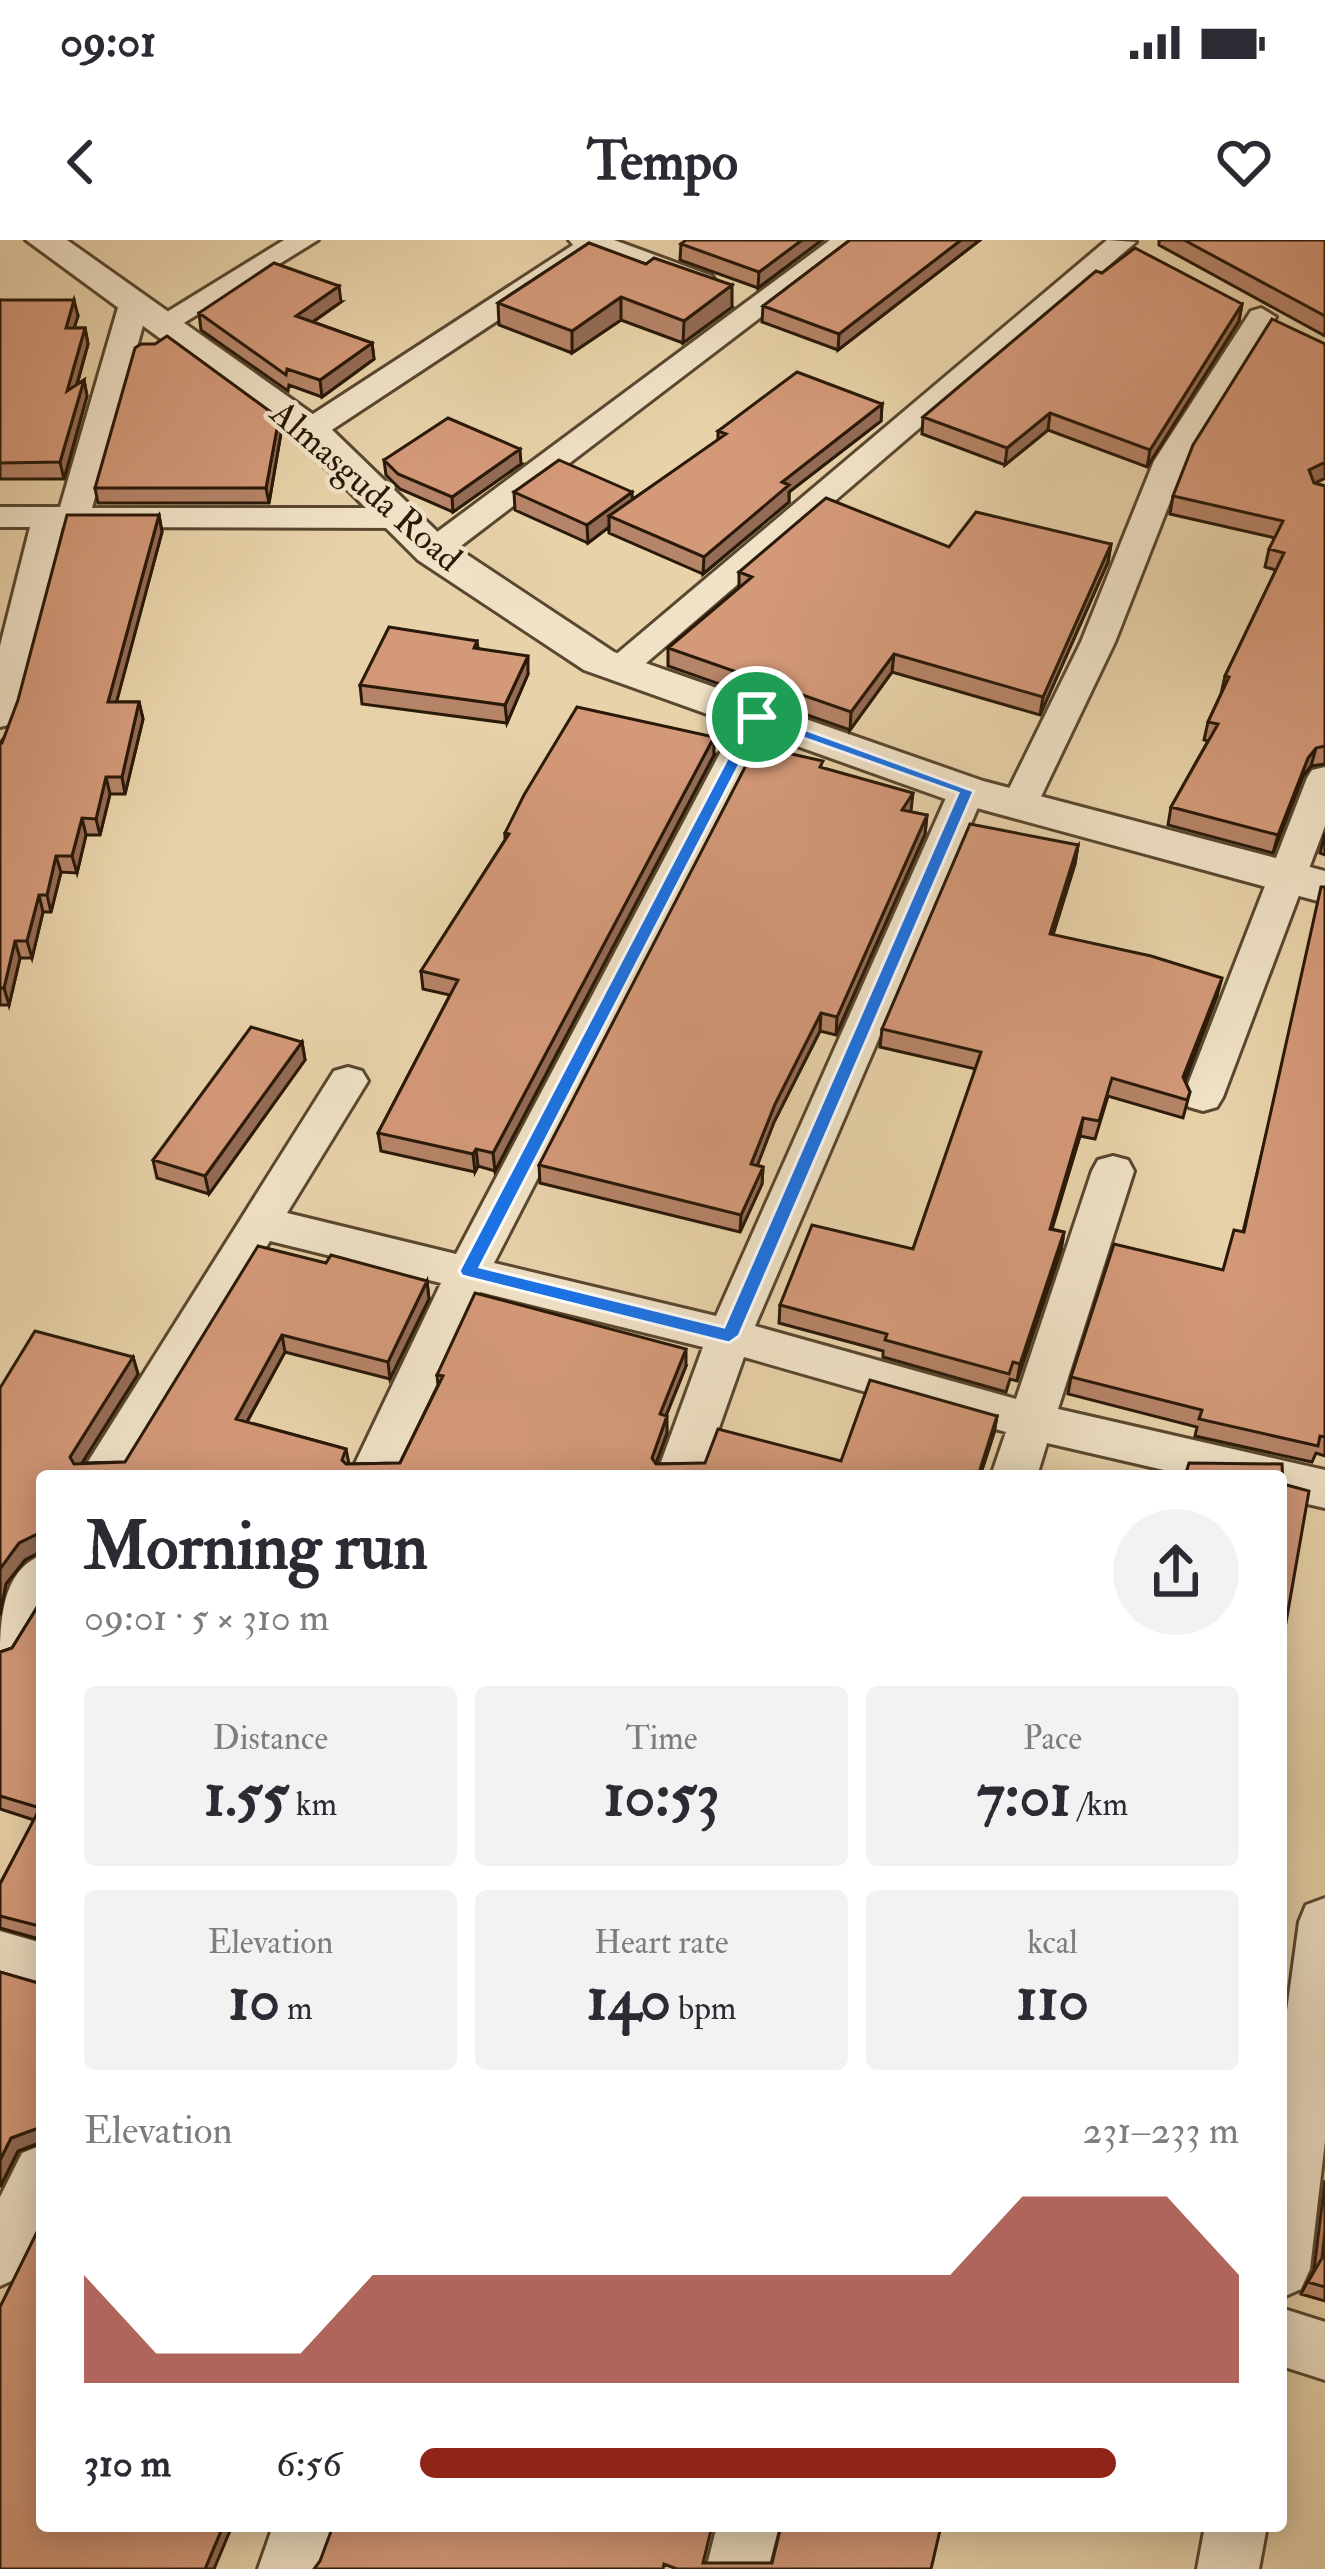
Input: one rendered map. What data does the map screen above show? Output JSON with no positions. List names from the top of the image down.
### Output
{
  "streets": {
    "street": ["Almasguda Road"]
  },
  "page": {
    "status": "09:01",
    "header": "Tempo",
    "heading": ["Morning run", "09:01 · 5 × 310 m"],
    "stats": [
      ["Distance", "1.55 km"],
      ["Time", "10:53"],
      ["Pace", "7:01 /km"],
      ["Elevation", "10 m"],
      ["Heart rate", "140 bpm"],
      ["kcal", "110"]
    ],
    "chart": ["Elevation", "231–233 m"],
    "list": [
      {
        "name": "310 m",
        "note": "6:56"
      }
    ]
  }
}
